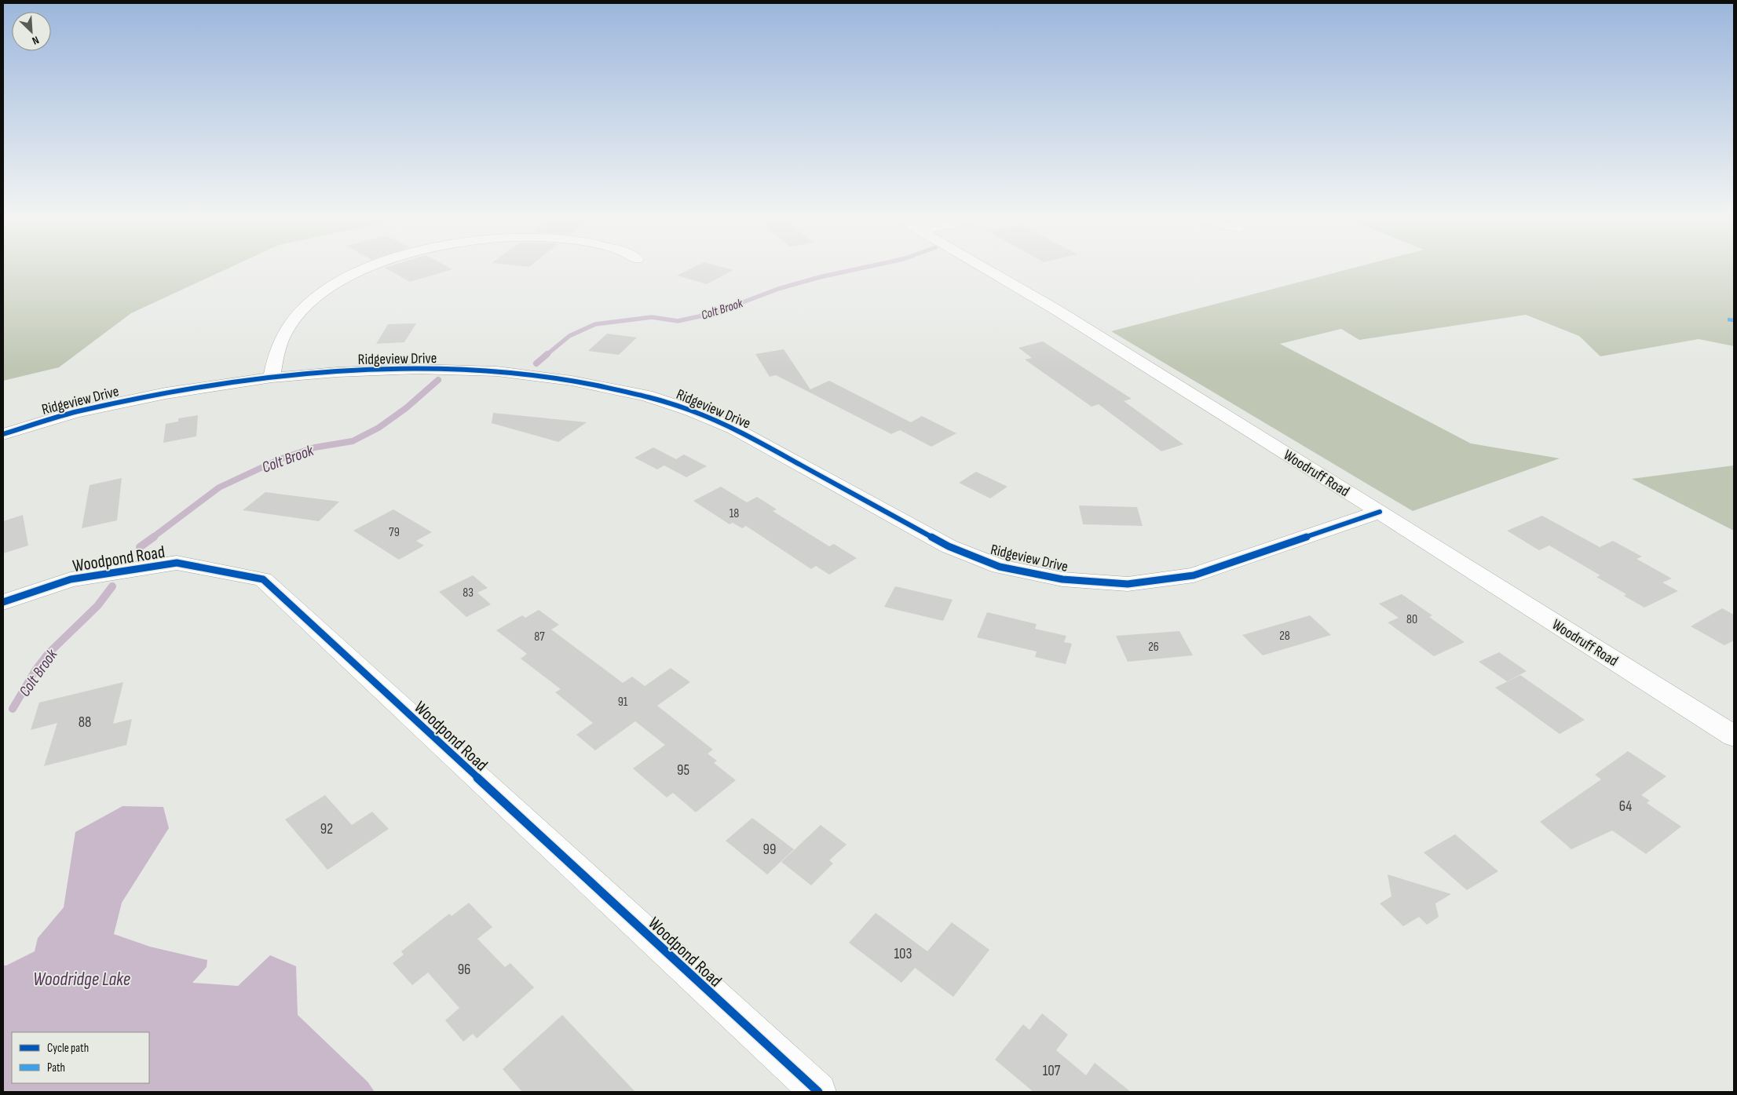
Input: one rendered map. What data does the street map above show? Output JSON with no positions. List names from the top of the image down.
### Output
{
  "streets": {
    "street": ["Ridgeview Drive", "Woodruff Road", "Woodpond Road"]
  },
  "crossings": [
    ["Ridgeview Drive", "Woodruff Road"]
  ],
  "water": ["Colt Brook", "Woodridge Lake"],
  "house_numbers": [
    "18",
    "79",
    "83",
    "80",
    "28",
    "87",
    "26",
    "91",
    "88",
    "95",
    "64",
    "92",
    "99",
    "103",
    "96",
    "107"
  ],
  "legend": ["Cycle path", "Path"],
  "north": "bottom right"
}
